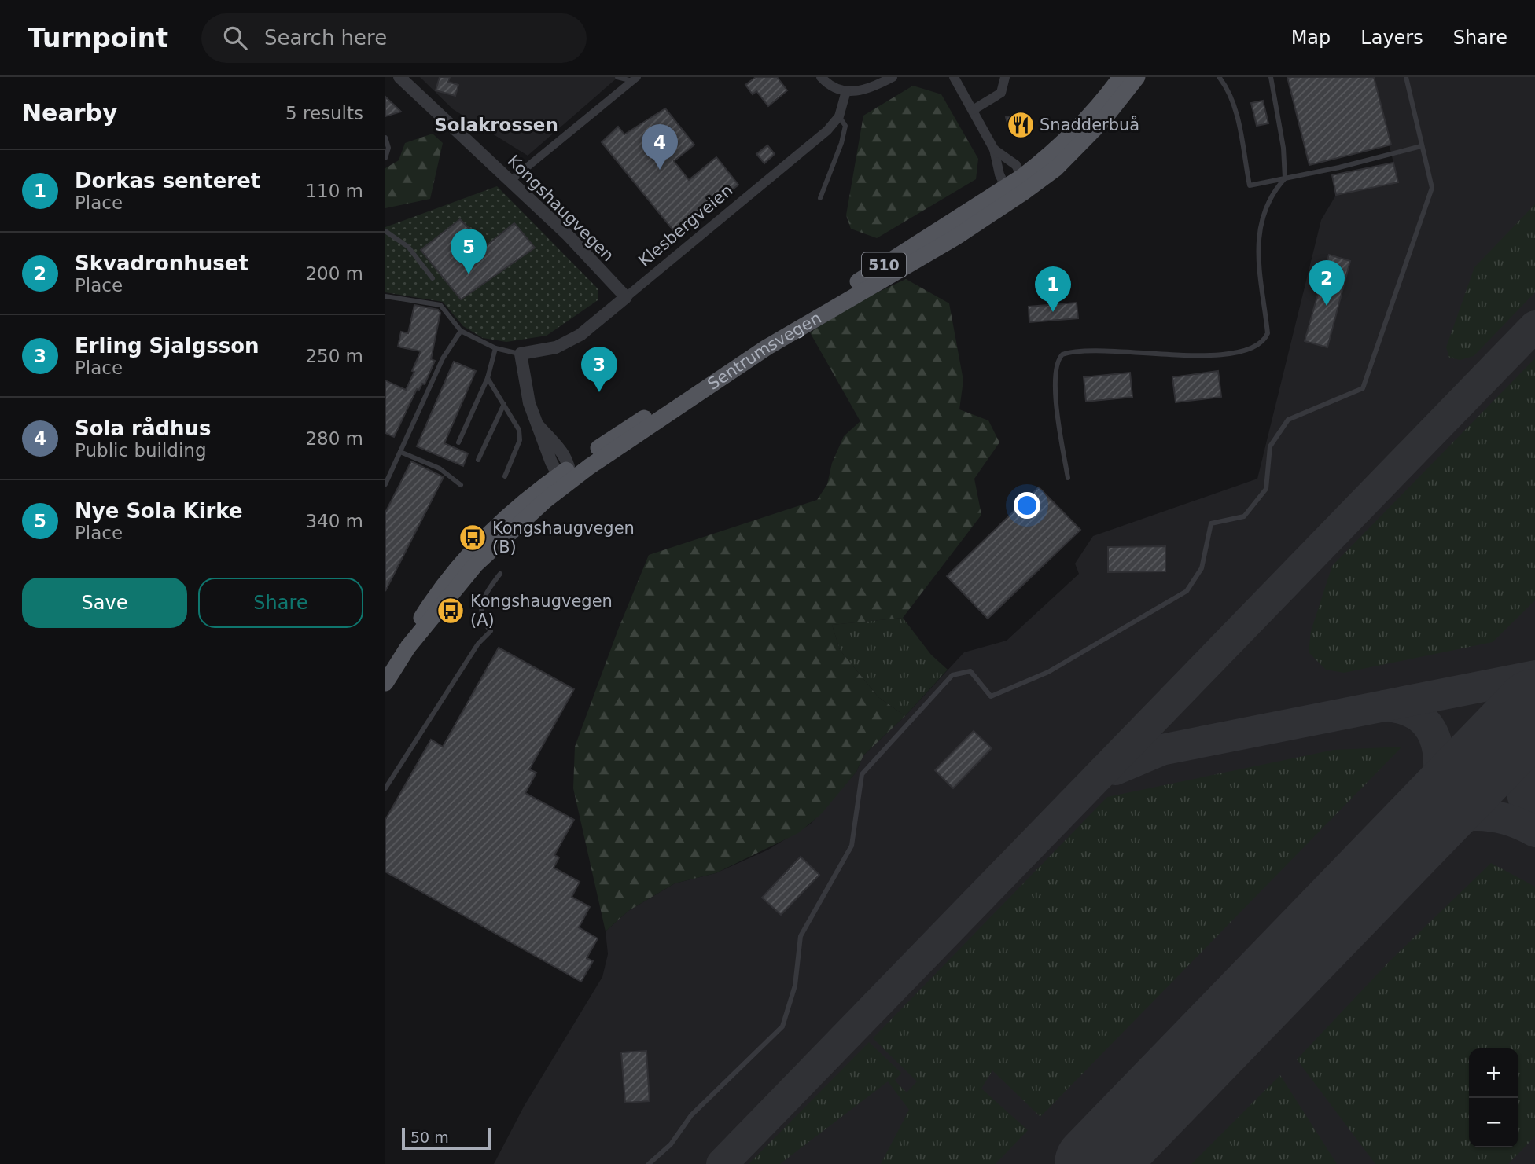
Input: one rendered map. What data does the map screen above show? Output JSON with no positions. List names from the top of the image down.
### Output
{
  "streets": {
    "main road": ["510", "Sentrumsvegen"],
    "street": ["Kongshaugvegen", "Klesbergveien"]
  },
  "crossings": [
    ["Kongshaugvegen", "Klesbergveien"]
  ],
  "districts": ["Solakrossen"],
  "places": {
    "restaurant": ["Snadderbuå"],
    "bus stop": ["Kongshaugvegen (B)", "Kongshaugvegen (A)"]
  },
  "scale_bar": "50 m",
  "page": {
    "header": "Turnpoint",
    "search": "Search here",
    "nav": ["Map", "Layers", "Share"],
    "heading": ["Nearby", "5 results"],
    "pins": [
      "4",
      "5",
      "2",
      "1",
      "3"
    ],
    "list": [
      {
        "mark": "1",
        "name": "Dorkas senteret",
        "note": "Place",
        "value": "110 m"
      },
      {
        "mark": "2",
        "name": "Skvadronhuset",
        "note": "Place",
        "value": "200 m"
      },
      {
        "mark": "3",
        "name": "Erling Sjalgsson",
        "note": "Place",
        "value": "250 m"
      },
      {
        "mark": "4",
        "name": "Sola rådhus",
        "note": "Public building",
        "value": "280 m"
      },
      {
        "mark": "5",
        "name": "Nye Sola Kirke",
        "note": "Place",
        "value": "340 m"
      }
    ],
    "buttons": ["Save", "Share"],
    "map_buttons": ["+", "−"],
    "scale": "50 m"
  }
}
